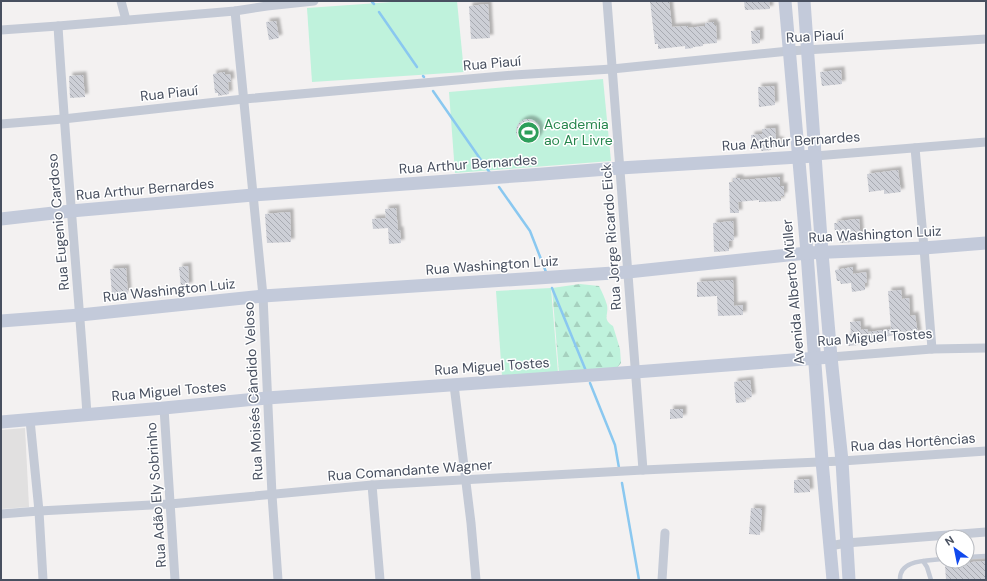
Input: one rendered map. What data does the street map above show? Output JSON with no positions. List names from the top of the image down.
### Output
{
  "streets": {
    "main road": [
      "Rua Arthur Bernardes",
      "Rua Washington Luiz",
      "Avenida Alberto Müller",
      "Rua Miguel Tostes"
    ],
    "street": [
      "Rua Piauí",
      "Rua Eugenio Cardoso",
      "Rua Jorge Ricardo Eick",
      "Rua Moisés Cândido Veloso",
      "Rua das Hortências",
      "Rua Comandante Wagner",
      "Rua Adão Ely Sobrinho"
    ]
  },
  "crossings": [
    ["Rua Piauí", "Rua Eugenio Cardoso"],
    ["Rua Piauí", "Rua Jorge Ricardo Eick"],
    ["Rua Piauí", "Avenida Alberto Müller"],
    ["Rua Piauí", "Rua Moisés Cândido Veloso"],
    ["Rua Arthur Bernardes", "Rua Eugenio Cardoso"],
    ["Rua Arthur Bernardes", "Rua Jorge Ricardo Eick"],
    ["Rua Arthur Bernardes", "Avenida Alberto Müller"],
    ["Rua Arthur Bernardes", "Rua Moisés Cândido Veloso"],
    ["Rua Eugenio Cardoso", "Rua Washington Luiz"],
    ["Rua Eugenio Cardoso", "Rua Miguel Tostes"],
    ["Rua Washington Luiz", "Rua Jorge Ricardo Eick"],
    ["Rua Washington Luiz", "Avenida Alberto Müller"],
    ["Rua Washington Luiz", "Rua Moisés Cândido Veloso"],
    ["Rua Jorge Ricardo Eick", "Rua Miguel Tostes"],
    ["Rua Jorge Ricardo Eick", "Rua Comandante Wagner"],
    ["Avenida Alberto Müller", "Rua Miguel Tostes"],
    ["Avenida Alberto Müller", "Rua das Hortências"],
    ["Avenida Alberto Müller", "Rua Comandante Wagner"],
    ["Rua Miguel Tostes", "Rua Moisés Cândido Veloso"],
    ["Rua Miguel Tostes", "Rua Adão Ely Sobrinho"],
    ["Rua Moisés Cândido Veloso", "Rua Comandante Wagner"],
    ["Rua das Hortências", "Rua Comandante Wagner"],
    ["Rua Comandante Wagner", "Rua Adão Ely Sobrinho"]
  ],
  "places": {
    "sports": ["Academia ao Ar Livre"]
  },
  "north": "top left"
}
